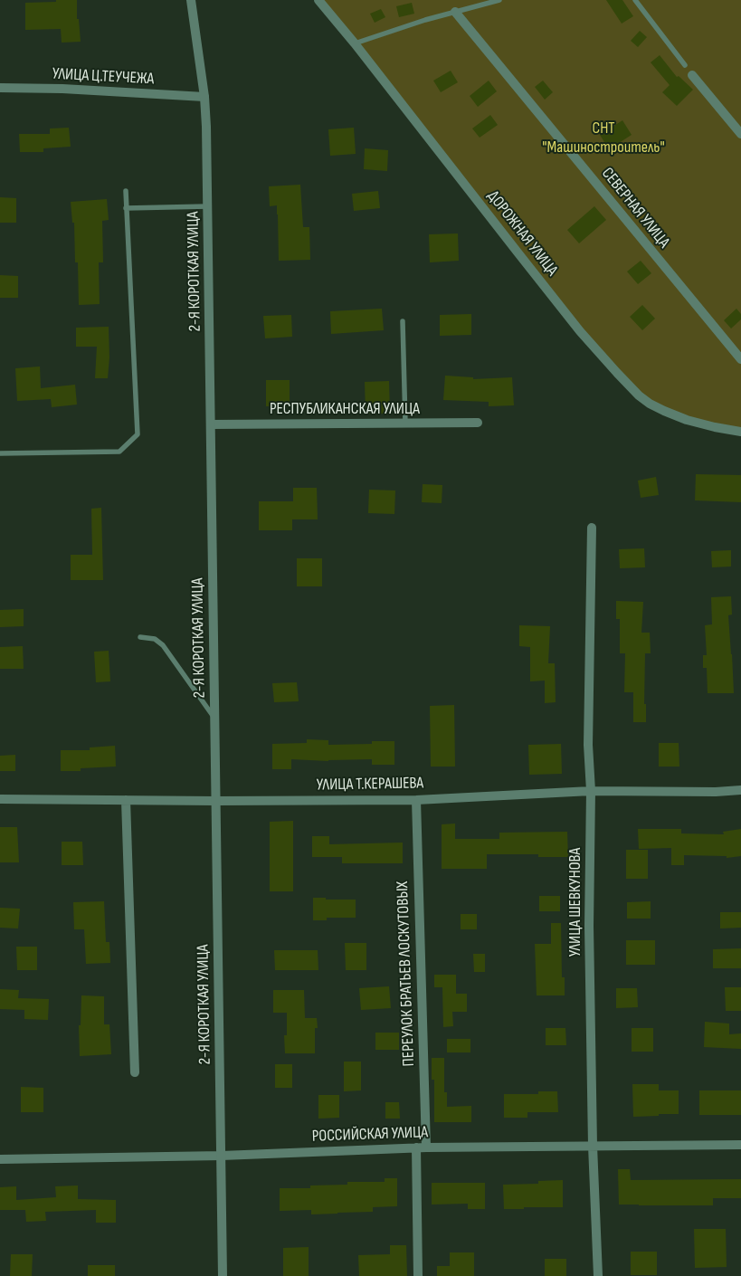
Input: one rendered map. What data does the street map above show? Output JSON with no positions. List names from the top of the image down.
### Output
{
  "streets": {
    "street": [
      "УЛИЦА Ц.ТЕУЧЕЖА",
      "СЕВЕРНАЯ УЛИЦА",
      "ДОРОЖНАЯ УЛИЦА",
      "2-Я КОРОТКАЯ УЛИЦА",
      "РЕСПУБЛИКАНСКАЯ УЛИЦА",
      "УЛИЦА Т.КЕРАШЕВА",
      "УЛИЦА ШЕВКУНОВА",
      "ПЕРЕУЛОК БРАТЬЕВ ЛОСКУТОВЫХ",
      "РОССИЙСКАЯ УЛИЦА"
    ]
  },
  "crossings": [
    ["УЛИЦА Ц.ТЕУЧЕЖА", "2-Я КОРОТКАЯ УЛИЦА"],
    ["2-Я КОРОТКАЯ УЛИЦА", "РЕСПУБЛИКАНСКАЯ УЛИЦА"],
    ["2-Я КОРОТКАЯ УЛИЦА", "УЛИЦА Т.КЕРАШЕВА"],
    ["2-Я КОРОТКАЯ УЛИЦА", "РОССИЙСКАЯ УЛИЦА"],
    ["УЛИЦА Т.КЕРАШЕВА", "УЛИЦА ШЕВКУНОВА"],
    ["УЛИЦА Т.КЕРАШЕВА", "ПЕРЕУЛОК БРАТЬЕВ ЛОСКУТОВЫХ"],
    ["УЛИЦА ШЕВКУНОВА", "РОССИЙСКАЯ УЛИЦА"],
    ["ПЕРЕУЛОК БРАТЬЕВ ЛОСКУТОВЫХ", "РОССИЙСКАЯ УЛИЦА"]
  ],
  "parks": ["СНТ \"Машиностроитель\""]
}
